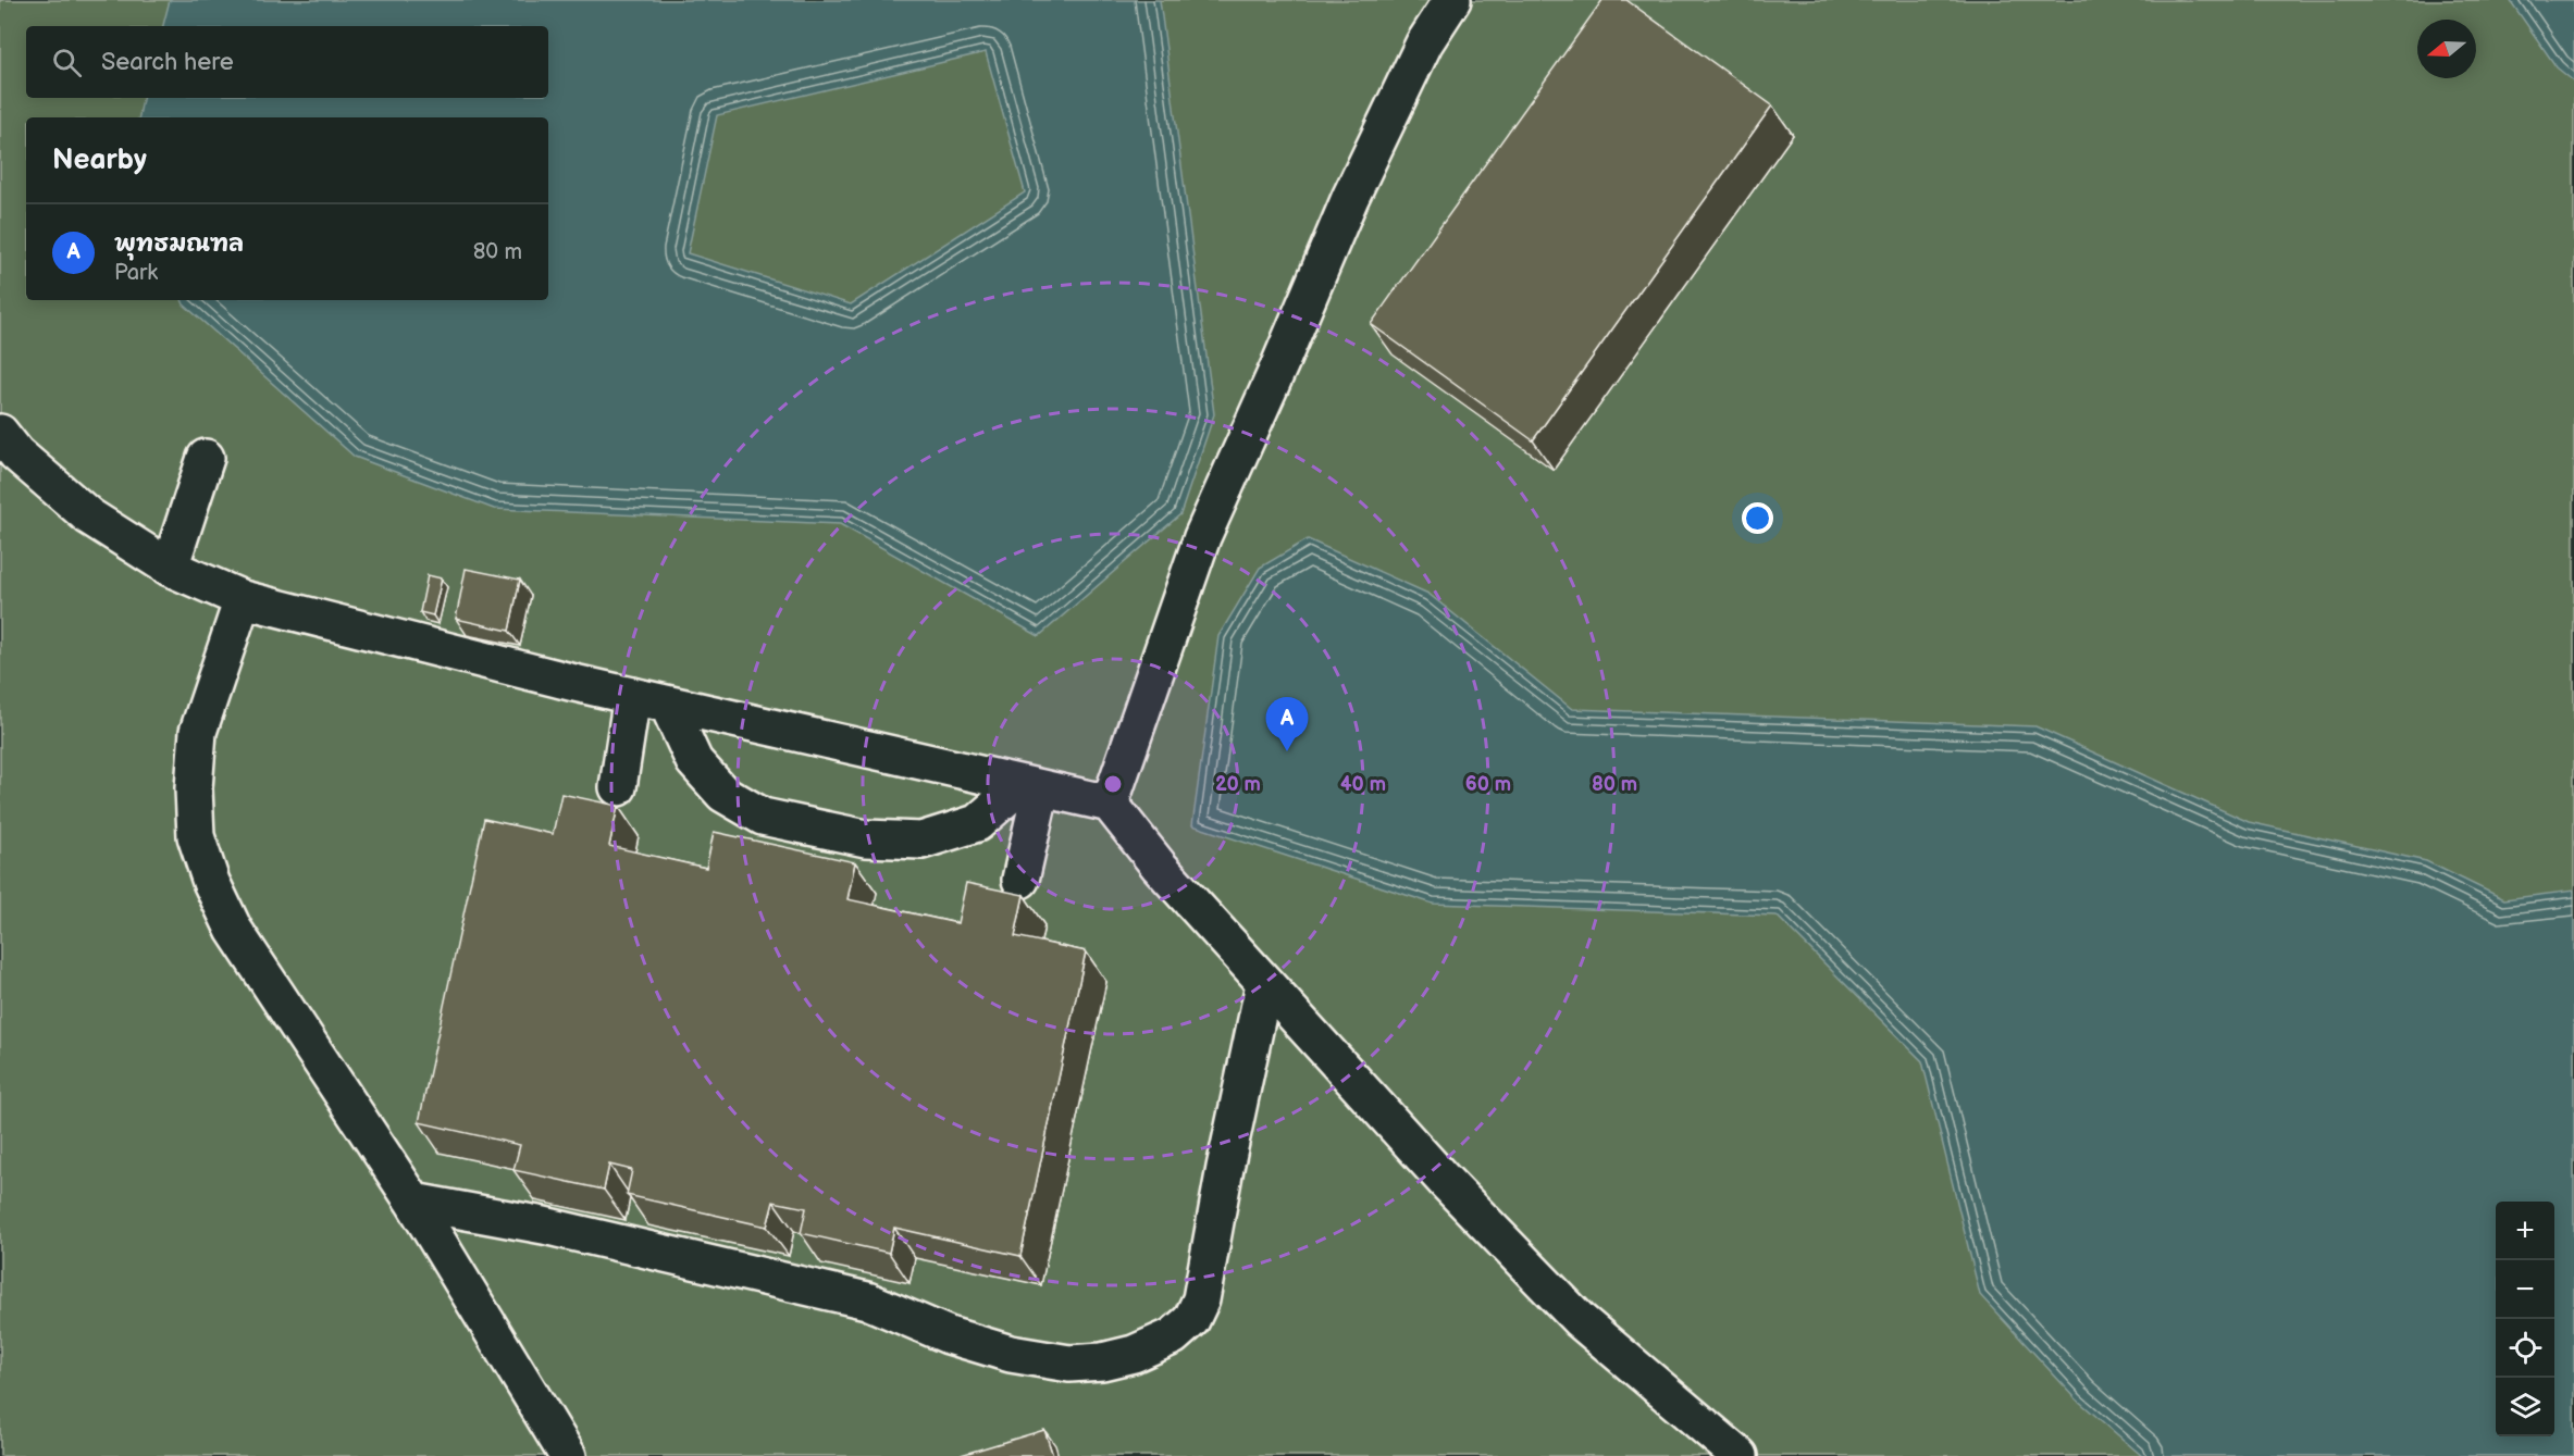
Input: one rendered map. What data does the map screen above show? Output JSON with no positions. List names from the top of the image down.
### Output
{
  "north": "left",
  "page": {
    "search": "Search here",
    "heading": "Nearby",
    "list": [
      {
        "mark": "A",
        "name": "พุทธมณฑล",
        "note": "Park",
        "value": "80 m"
      }
    ],
    "pins": "A",
    "map_buttons": ["+", "−"]
  },
  "rings": [
    "20 m",
    "40 m",
    "60 m",
    "80 m"
  ]
}
